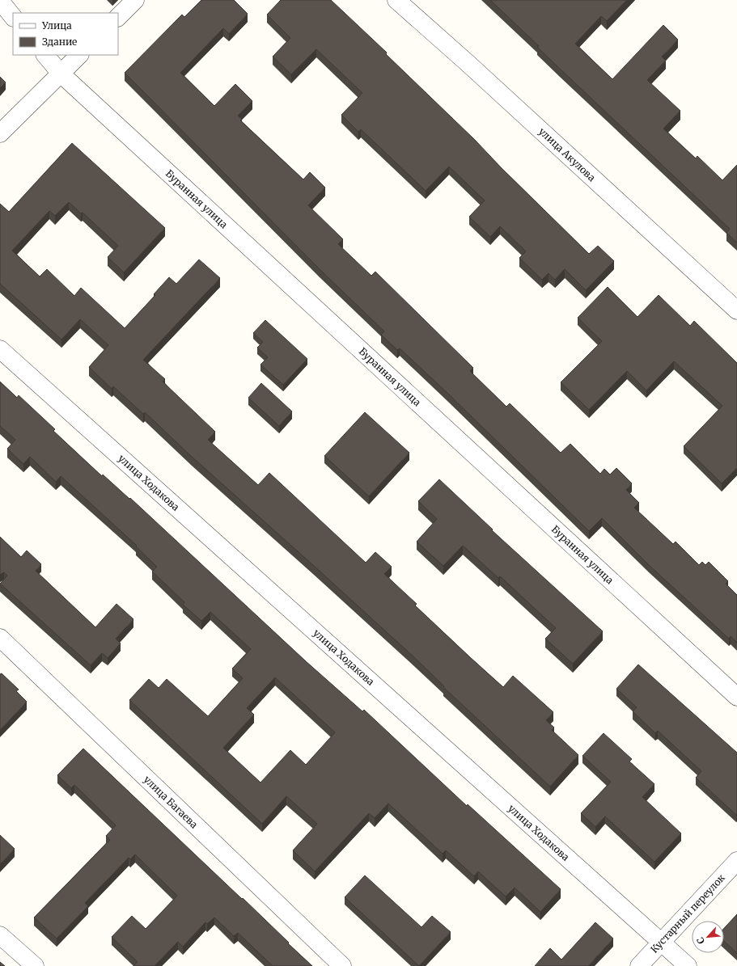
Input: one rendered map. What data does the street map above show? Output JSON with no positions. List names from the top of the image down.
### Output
{
  "streets": {
    "street": [
      "улица Акулова",
      "Буранная улица",
      "улица Ходакова",
      "улица Багаева",
      "Кустарный переулок"
    ]
  },
  "crossings": [
    ["улица Ходакова", "Кустарный переулок"]
  ],
  "legend": ["Улица", "Здание"],
  "north": "bottom left"
}
